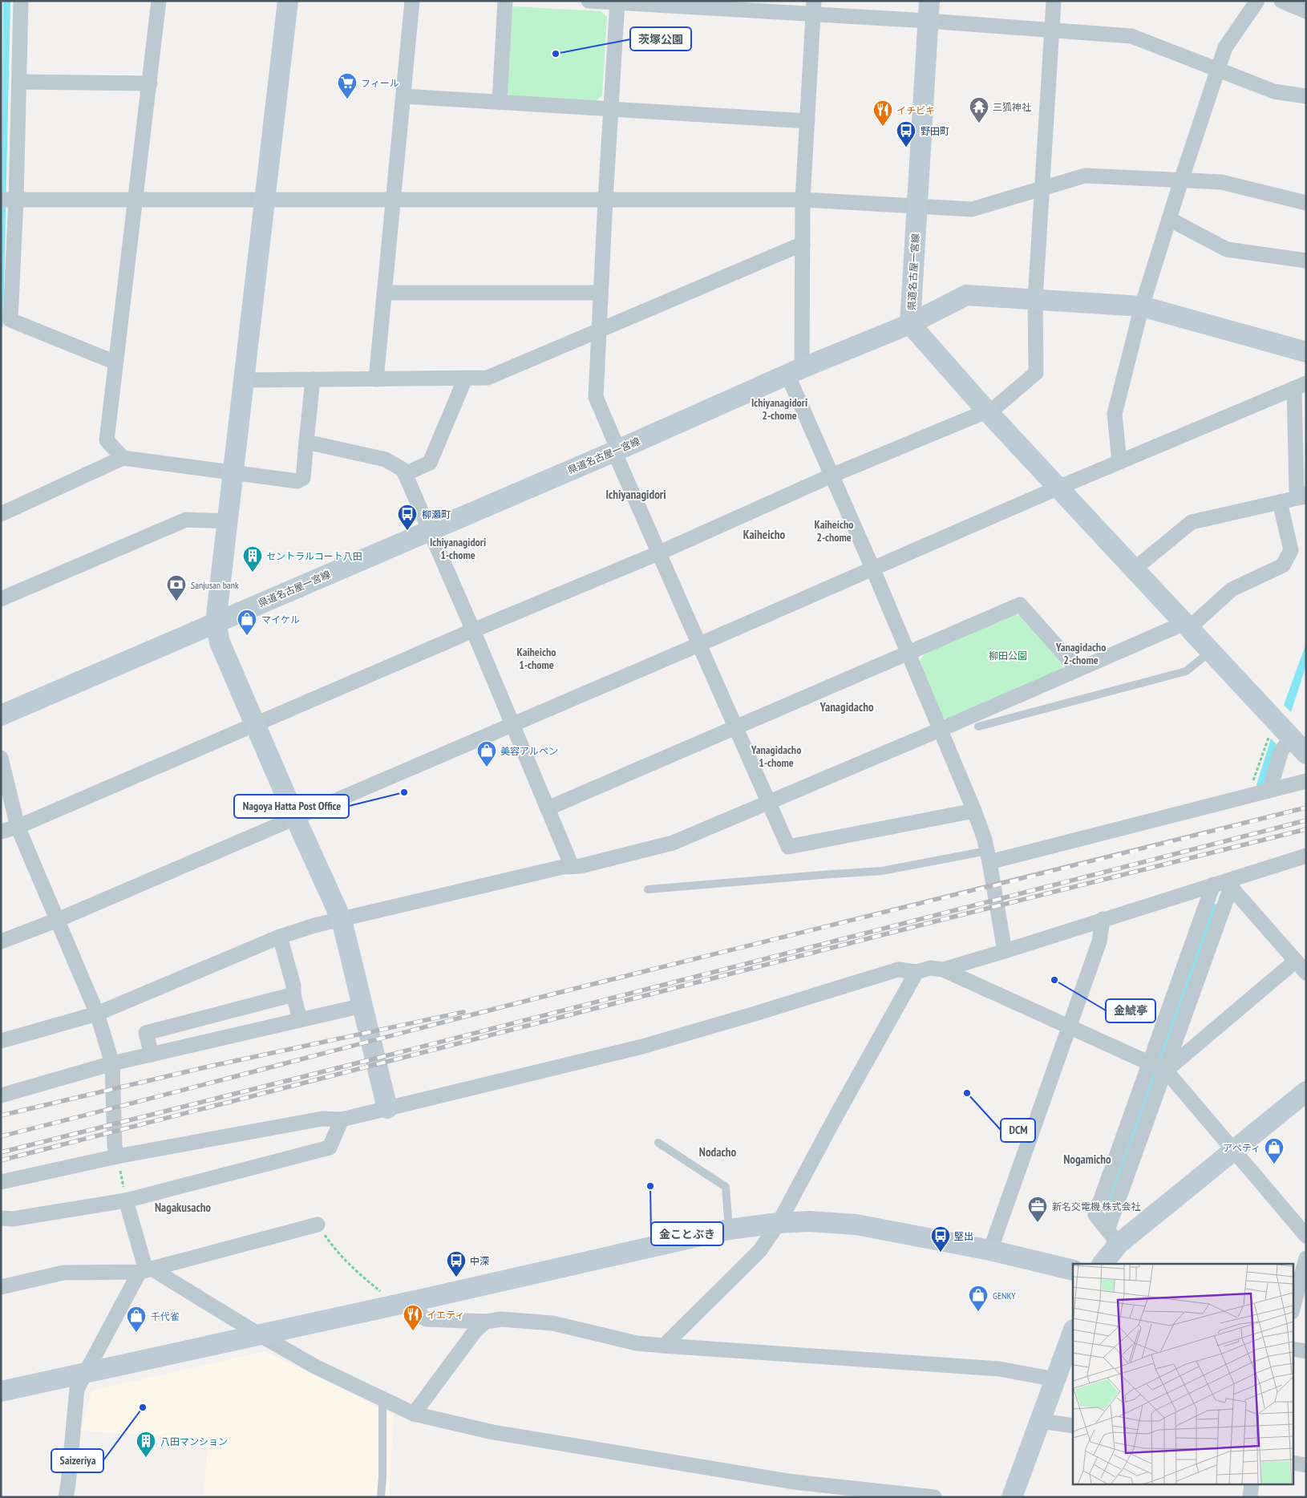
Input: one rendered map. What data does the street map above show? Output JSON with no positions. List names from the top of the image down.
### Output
{
  "streets": {
    "street": ["県道名古屋一宮線"]
  },
  "districts": [
    "Ichiyanagidori 2-chome",
    "Ichiyanagidori",
    "Kaiheicho 2-chome",
    "Kaiheicho",
    "Ichiyanagidori 1-chome",
    "Yanagidacho 2-chome",
    "Kaiheicho 1-chome",
    "Yanagidacho",
    "Yanagidacho 1-chome",
    "Nodacho",
    "Nogamicho",
    "Nagakusacho"
  ],
  "parks": ["柳田公園"],
  "places": {
    "other": [
      "茨塚公園",
      "Nagoya Hatta Post Office",
      "金鯱亭",
      "DCM",
      "金ことぶき",
      "Saizeriya"
    ],
    "supermarket": ["フィール"],
    "temple": ["三狐神社"],
    "restaurant": ["イチビキ", "イエティ"],
    "bus stop": [
      "野田町",
      "柳瀬町",
      "堅出",
      "中深"
    ],
    "building": ["セントラルコート八田", "八田マンション"],
    "bank": ["Sanjusan bank"],
    "shop": [
      "マイケル",
      "美容アルペン",
      "アペティ",
      "GENKY",
      "千代雀"
    ],
    "office": ["新名交電機 株式会社"]
  }
}
